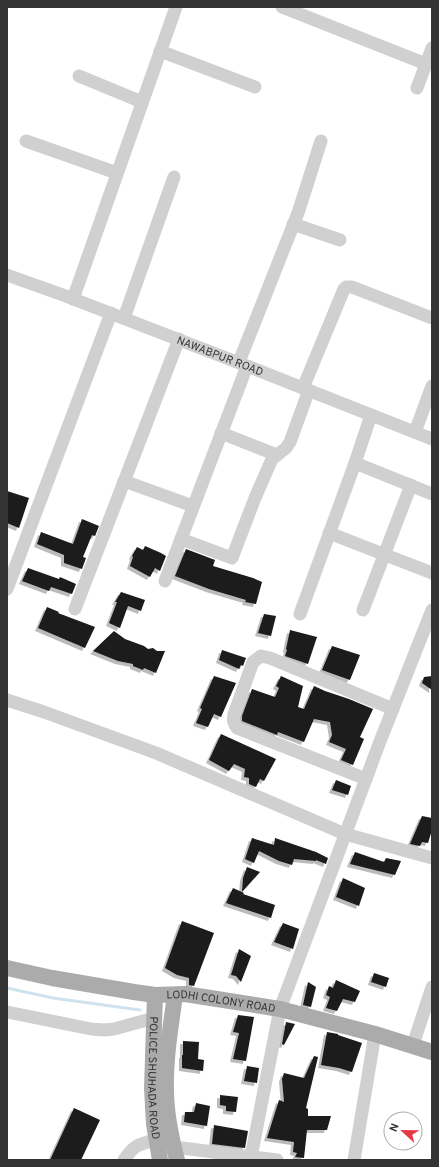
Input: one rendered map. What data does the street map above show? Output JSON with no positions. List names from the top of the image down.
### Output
{
  "streets": {
    "main road": ["LODHI COLONY ROAD", "POLICE SHUHADA ROAD"],
    "street": ["NAWABPUR ROAD"]
  },
  "crossings": [
    ["LODHI COLONY ROAD", "POLICE SHUHADA ROAD"]
  ],
  "north": "left"
}
